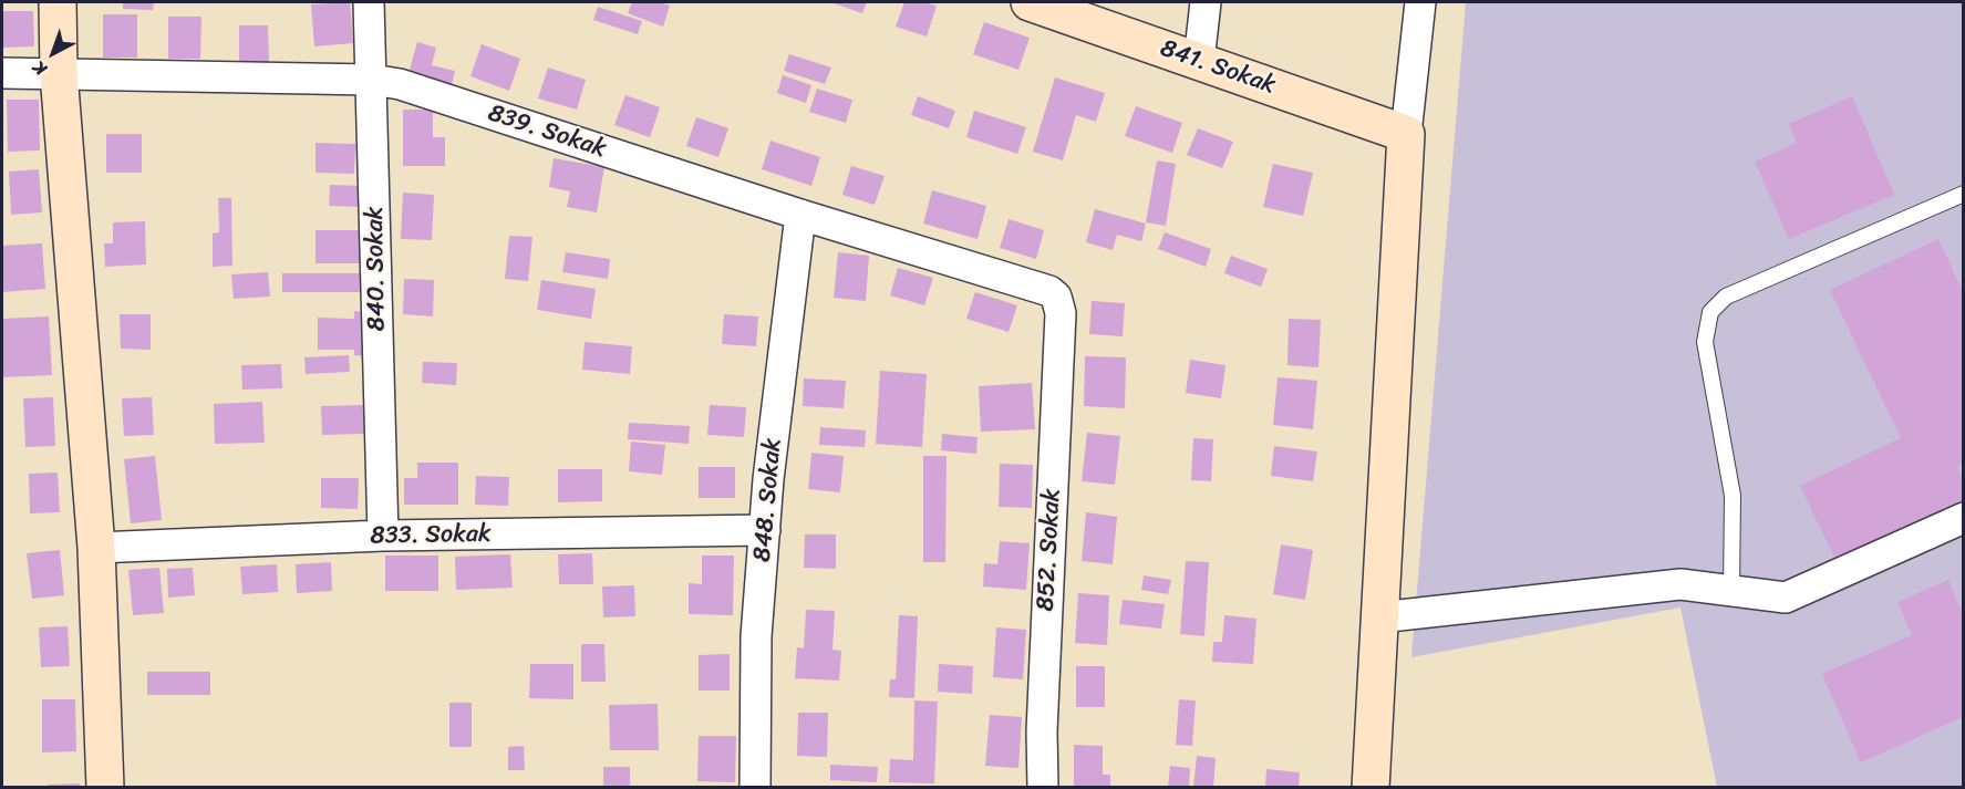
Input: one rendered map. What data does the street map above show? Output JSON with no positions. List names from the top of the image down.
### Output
{
  "streets": {
    "street": [
      "841. Sokak",
      "839. Sokak",
      "840. Sokak",
      "848. Sokak",
      "833. Sokak",
      "852. Sokak"
    ]
  },
  "crossings": [
    ["839. Sokak", "840. Sokak"],
    ["839. Sokak", "848. Sokak"],
    ["839. Sokak", "852. Sokak"],
    ["840. Sokak", "833. Sokak"],
    ["848. Sokak", "833. Sokak"]
  ],
  "north": "bottom left"
}
